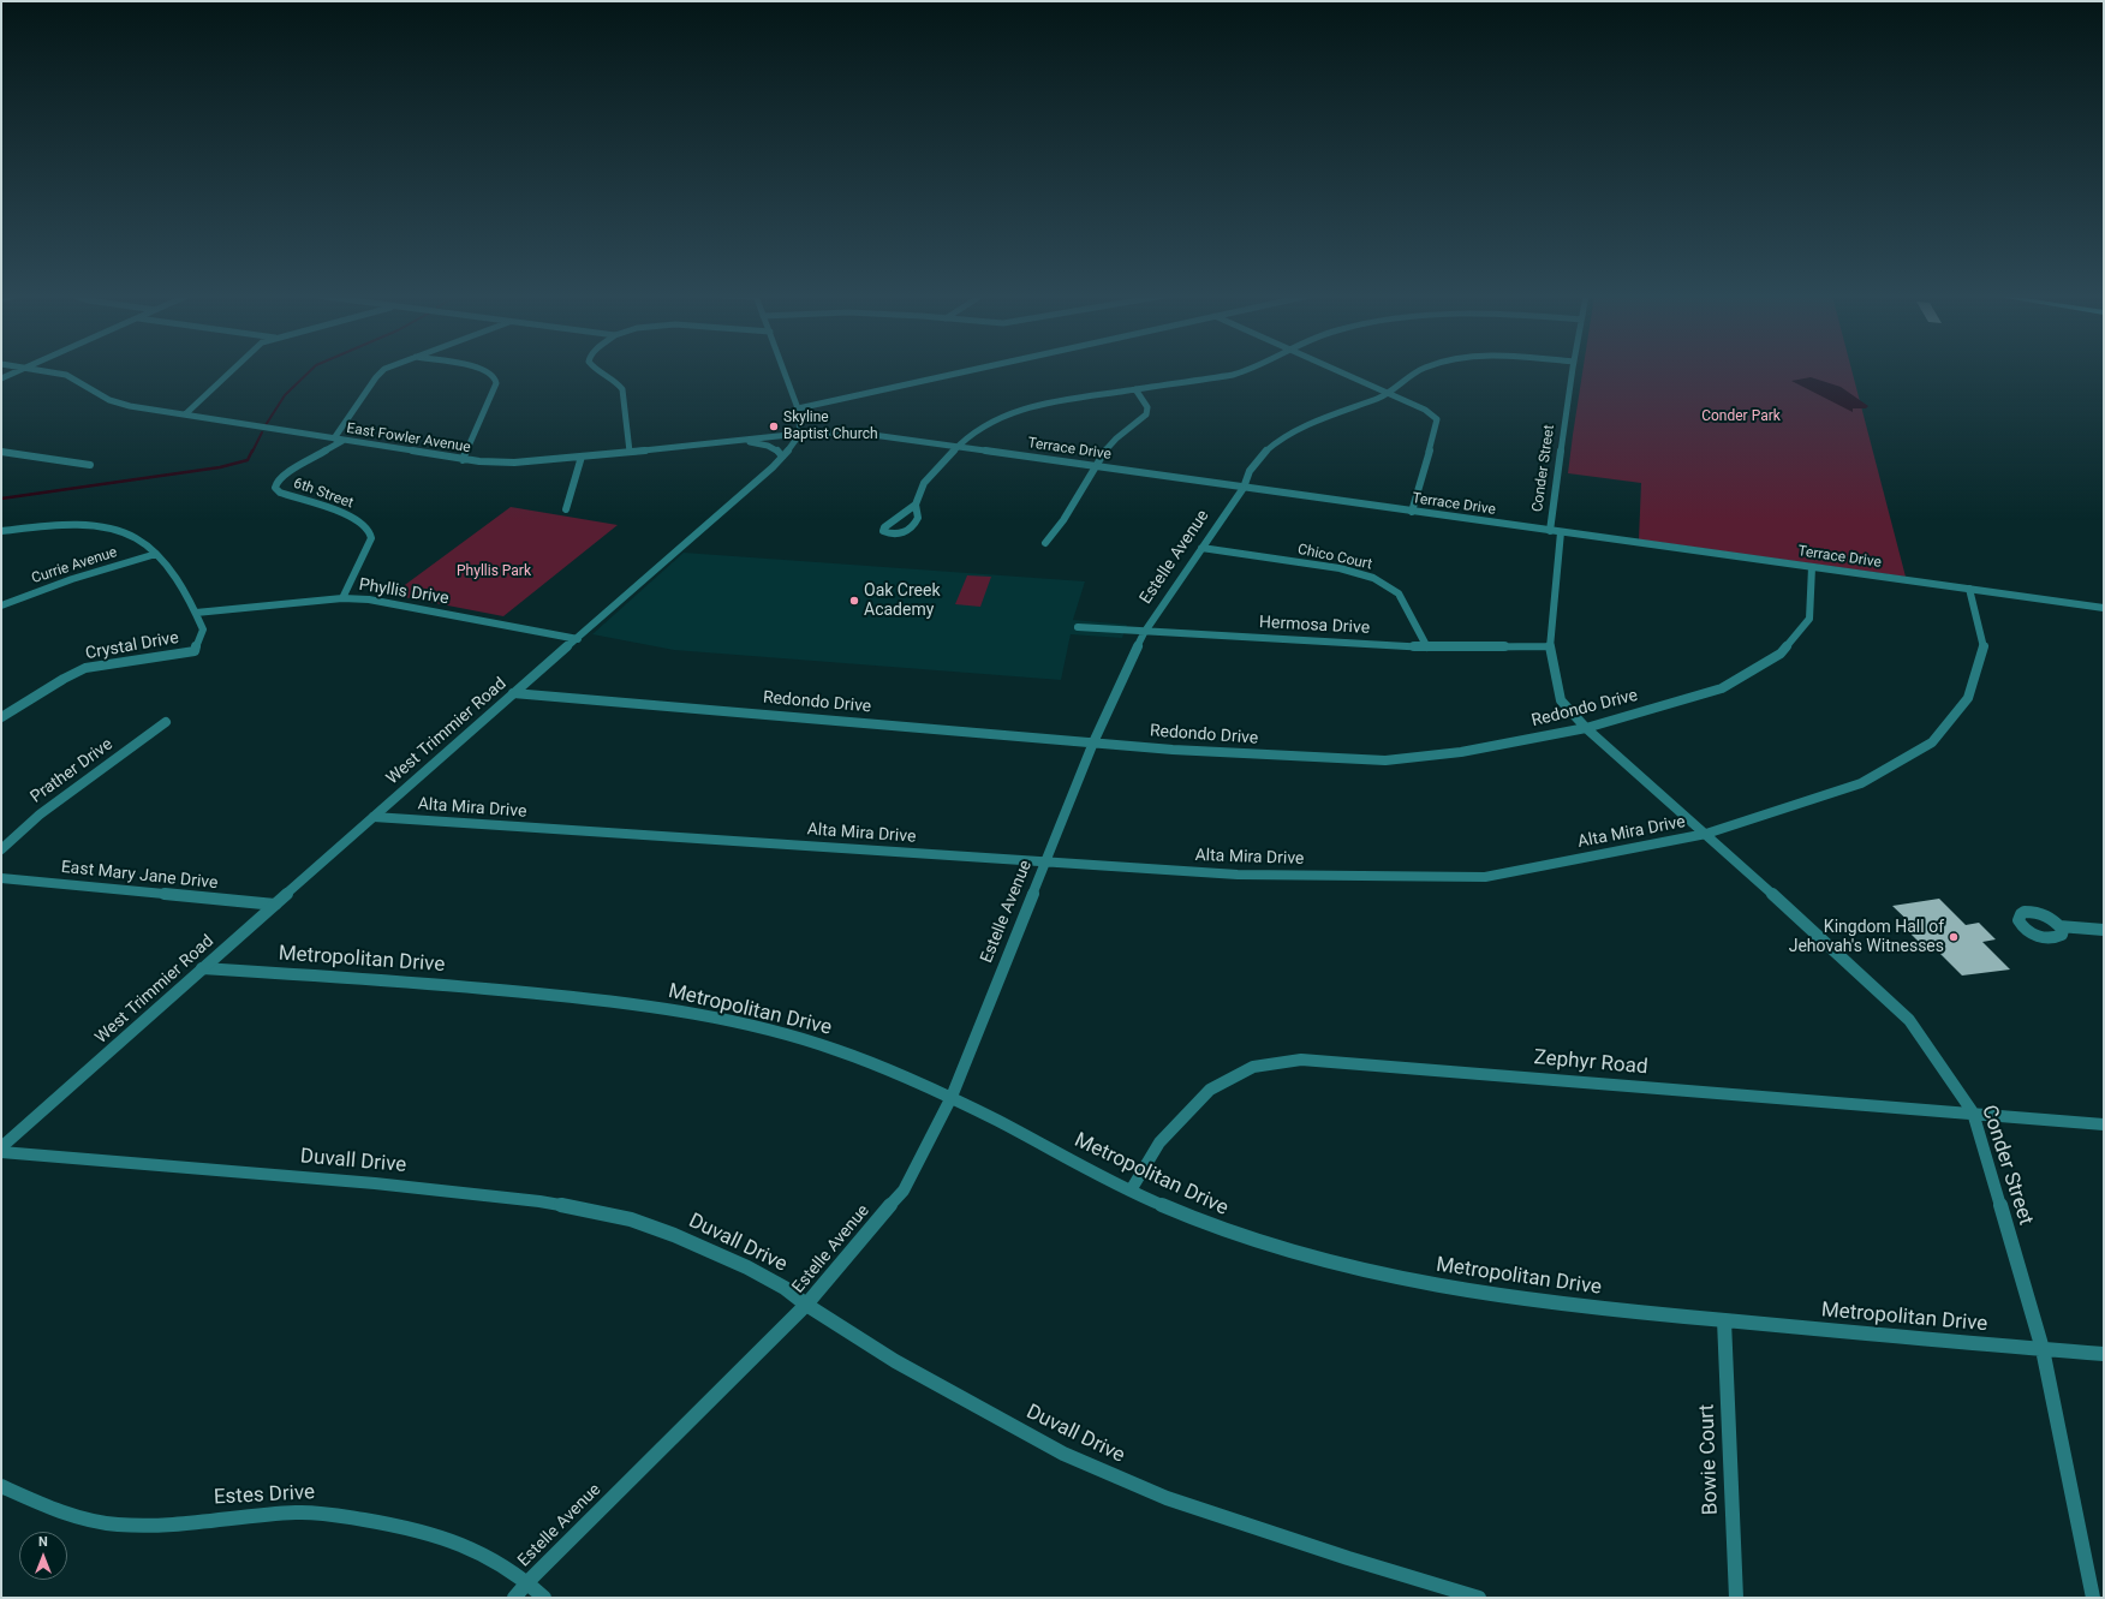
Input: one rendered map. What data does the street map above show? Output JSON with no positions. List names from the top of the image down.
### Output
{
  "streets": {
    "street": [
      "East Fowler Avenue",
      "Terrace Drive",
      "Conder Street",
      "6th Street",
      "Estelle Avenue",
      "Chico Court",
      "Currie Avenue",
      "Phyllis Drive",
      "Hermosa Drive",
      "Crystal Drive",
      "Redondo Drive",
      "West Trimmier Road",
      "Prather Drive",
      "Alta Mira Drive",
      "East Mary Jane Drive",
      "Metropolitan Drive",
      "Zephyr Road",
      "Duvall Drive",
      "Bowie Court",
      "Estes Drive"
    ]
  },
  "crossings": [
    ["East Fowler Avenue", "Terrace Drive"],
    ["East Fowler Avenue", "6th Street"],
    ["East Fowler Avenue", "West Trimmier Road"],
    ["Terrace Drive", "Conder Street"],
    ["Terrace Drive", "Estelle Avenue"],
    ["Terrace Drive", "Redondo Drive"],
    ["Terrace Drive", "West Trimmier Road"],
    ["Terrace Drive", "Alta Mira Drive"],
    ["Conder Street", "Hermosa Drive"],
    ["Conder Street", "Redondo Drive"],
    ["Conder Street", "Alta Mira Drive"],
    ["Conder Street", "Metropolitan Drive"],
    ["Conder Street", "Zephyr Road"],
    ["6th Street", "Phyllis Drive"],
    ["Estelle Avenue", "Chico Court"],
    ["Estelle Avenue", "Hermosa Drive"],
    ["Estelle Avenue", "Redondo Drive"],
    ["Estelle Avenue", "Alta Mira Drive"],
    ["Estelle Avenue", "Metropolitan Drive"],
    ["Estelle Avenue", "Duvall Drive"],
    ["Estelle Avenue", "Estes Drive"],
    ["Chico Court", "Hermosa Drive"],
    ["Phyllis Drive", "Crystal Drive"],
    ["Phyllis Drive", "West Trimmier Road"],
    ["Redondo Drive", "West Trimmier Road"],
    ["West Trimmier Road", "Alta Mira Drive"],
    ["West Trimmier Road", "East Mary Jane Drive"],
    ["West Trimmier Road", "Metropolitan Drive"],
    ["Metropolitan Drive", "Zephyr Road"],
    ["Metropolitan Drive", "Bowie Court"]
  ],
  "parks": ["Conder Park", "Phyllis Park"],
  "places": ["Skyline Baptist Church", "Oak Creek Academy", "Kingdom Hall of Jehovah's Witnesses"],
  "north": "top"
}
